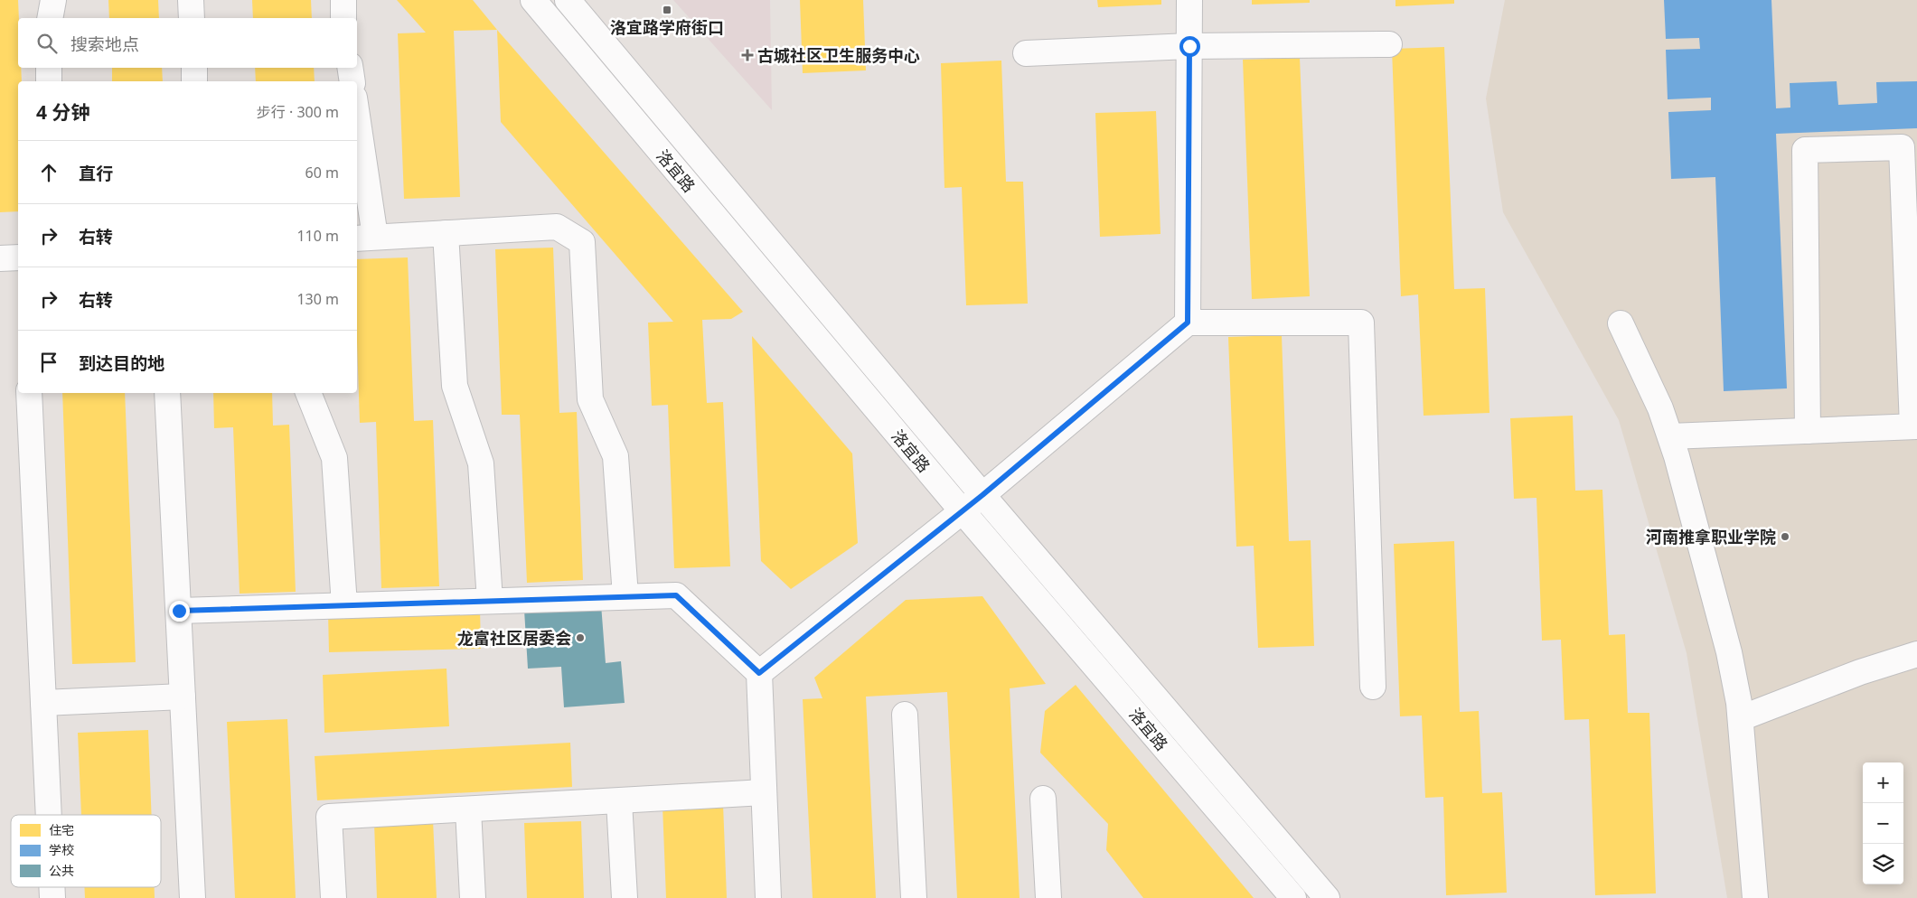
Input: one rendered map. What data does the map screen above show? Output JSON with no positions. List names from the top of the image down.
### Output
{
  "streets": {
    "street": ["洛宜路"]
  },
  "places": {
    "transit": ["洛宜路学府街口"],
    "health": ["古城社区卫生服务中心"],
    "other": ["河南推拿职业学院", "龙富社区居委会"]
  },
  "legend": ["住宅", "学校", "公共"],
  "page": {
    "search": "搜索地点",
    "heading": ["4 分钟", "步行 · 300 m"],
    "list": [
      ["直行", "60 m"],
      ["右转", "110 m"],
      ["右转", "130 m"],
      "到达目的地"
    ],
    "map_buttons": ["+", "−"]
  }
}
